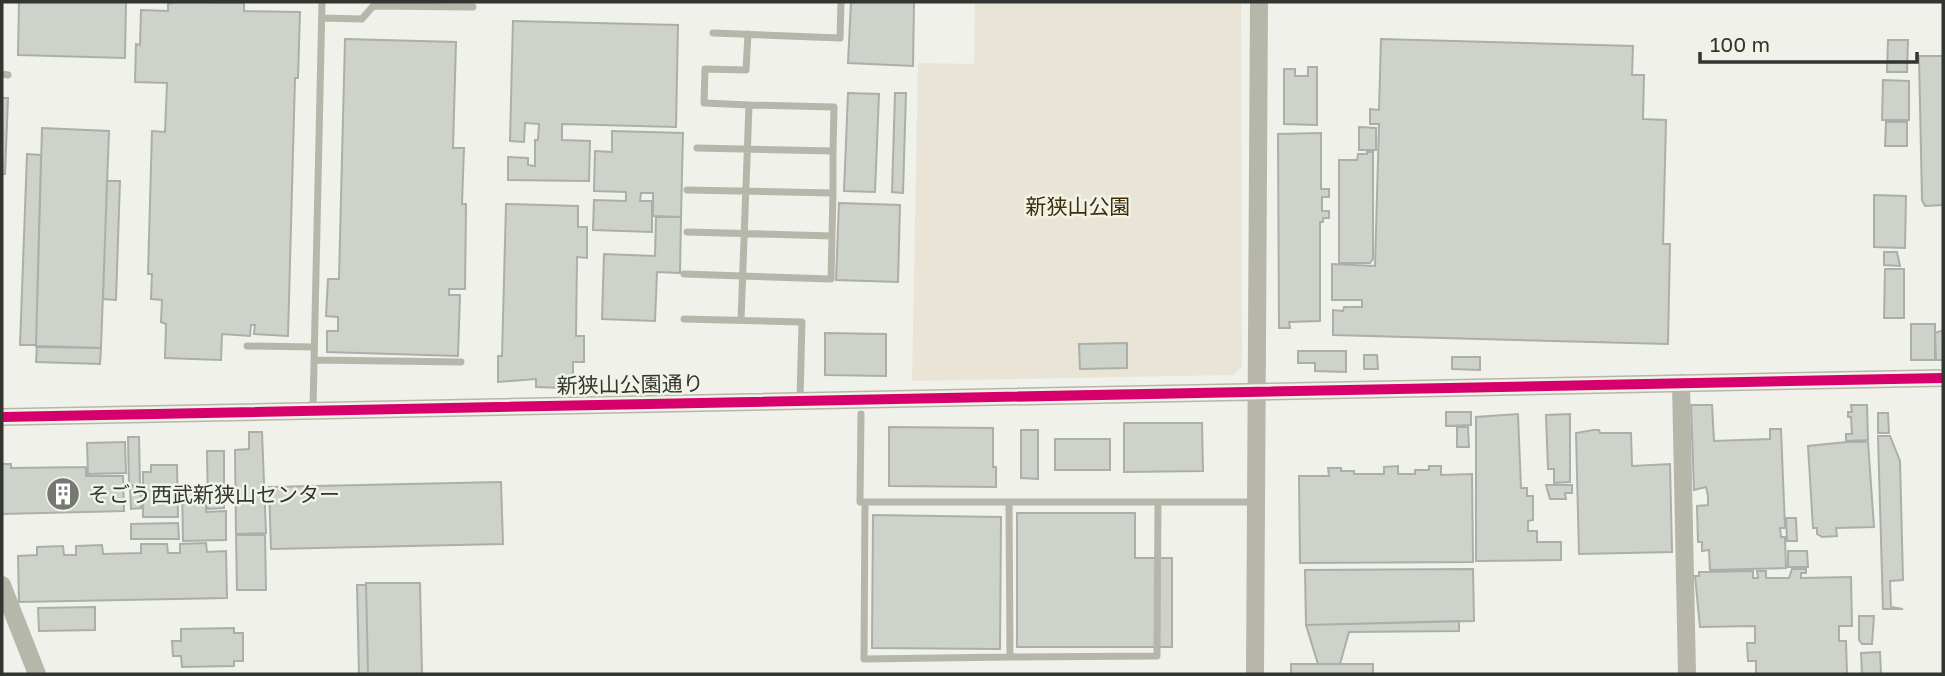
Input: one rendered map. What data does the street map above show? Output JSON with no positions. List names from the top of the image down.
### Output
{
  "streets": {
    "street": ["新狭山公園通り"]
  },
  "parks": ["新狭山公園"],
  "places": {
    "building": ["そごう西武新狭山センター"]
  },
  "scale_bar": "100 m"
}
